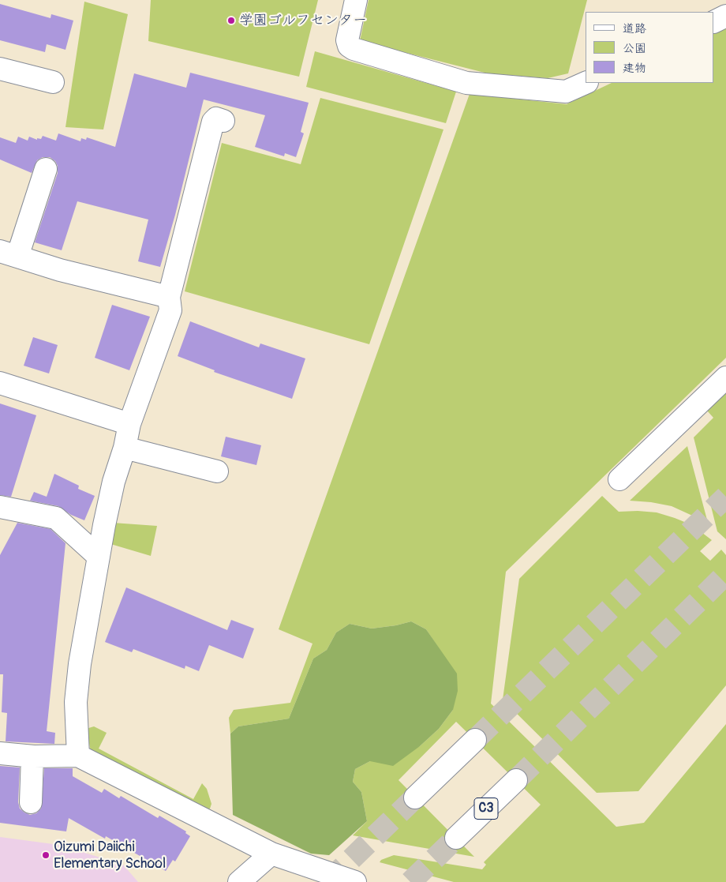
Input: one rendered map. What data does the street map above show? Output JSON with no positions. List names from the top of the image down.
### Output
{
  "streets": {
    "main road": ["C3"]
  },
  "places": ["学園ゴルフセンター", "Oizumi Daiichi Elementary School"],
  "legend": ["道路", "公園", "建物"]
}
